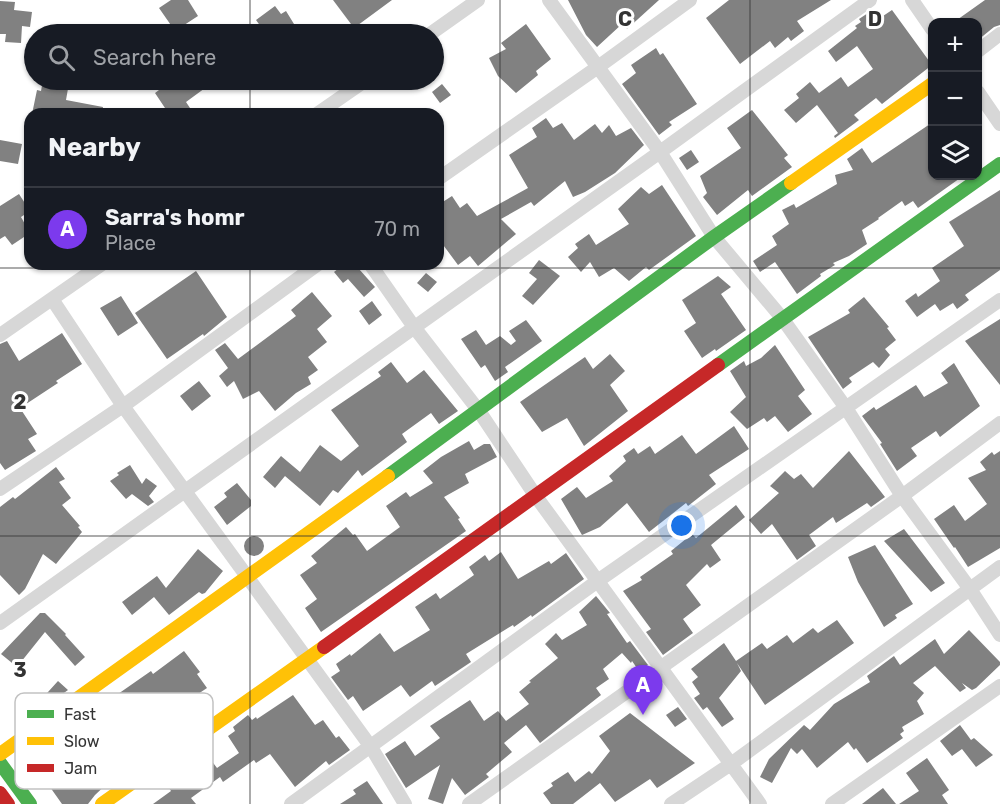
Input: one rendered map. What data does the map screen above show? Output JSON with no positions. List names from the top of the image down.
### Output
{
  "legend": ["Fast", "Slow", "Jam"],
  "page": {
    "map_buttons": ["+", "−"],
    "search": "Search here",
    "heading": "Nearby",
    "list": [
      {
        "mark": "A",
        "name": "Sarra's homr",
        "note": "Place",
        "value": "70 m"
      }
    ],
    "pins": "A"
  },
  "grid": {
    "columns": ["C", "D"],
    "rows": ["2", "3"]
  }
}
